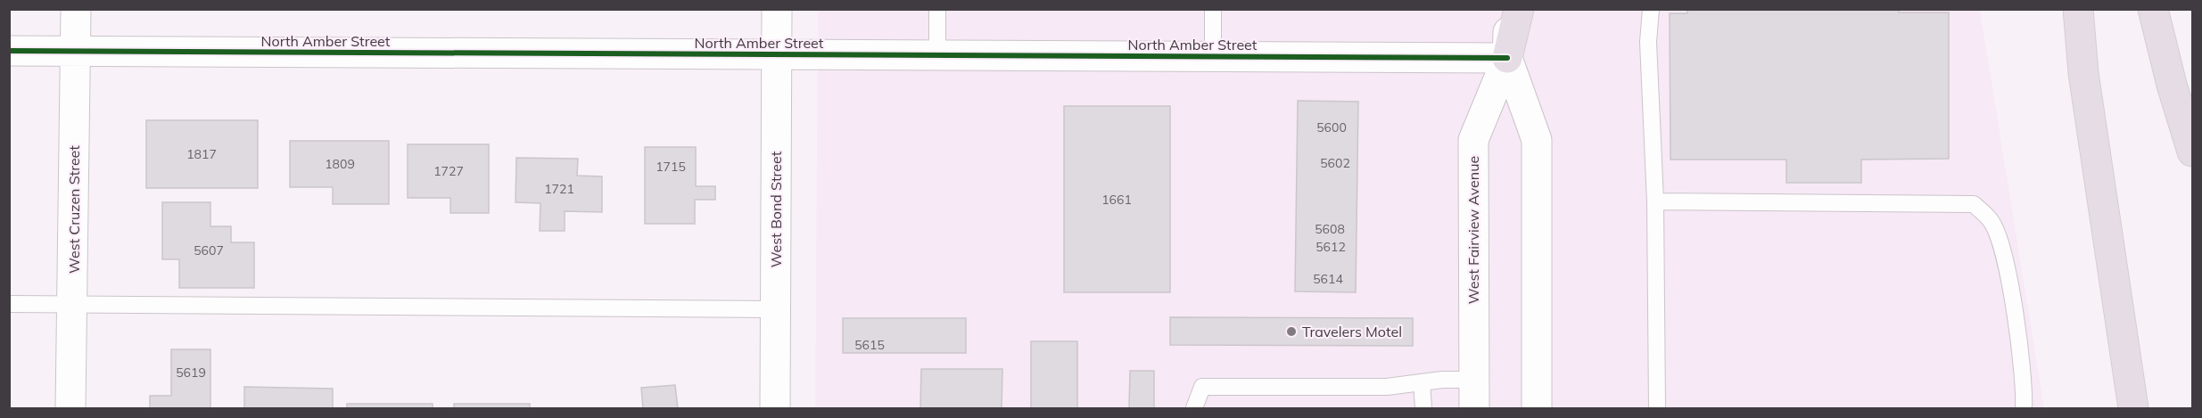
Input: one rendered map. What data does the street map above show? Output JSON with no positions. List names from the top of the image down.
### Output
{
  "streets": {
    "street": [
      "North Amber Street",
      "West Cruzen Street",
      "West Bond Street",
      "West Fairview Avenue"
    ]
  },
  "crossings": [
    ["North Amber Street", "West Cruzen Street"],
    ["North Amber Street", "West Bond Street"],
    ["North Amber Street", "West Fairview Avenue"]
  ],
  "places": ["Travelers Motel"],
  "house_numbers": [
    "5600",
    "1817",
    "5602",
    "1809",
    "1715",
    "1727",
    "1721",
    "1661",
    "5608",
    "5612",
    "5607",
    "5614",
    "5615",
    "5619"
  ]
}
